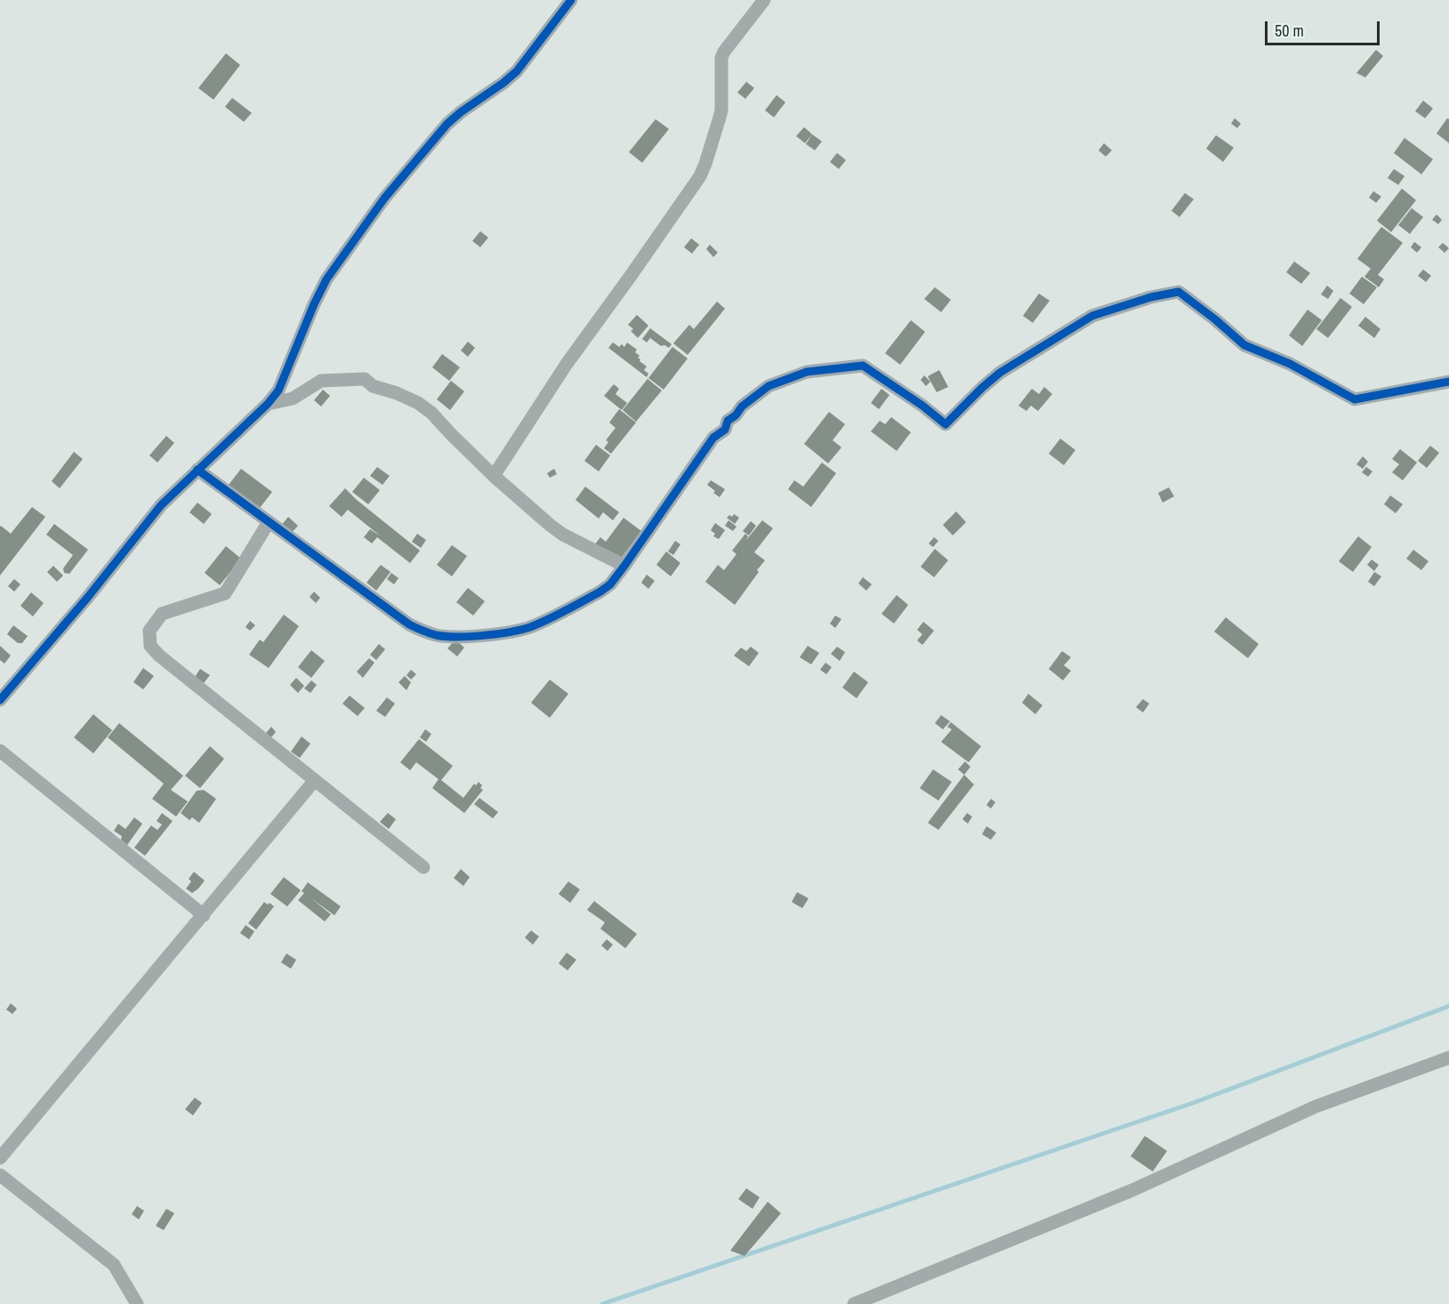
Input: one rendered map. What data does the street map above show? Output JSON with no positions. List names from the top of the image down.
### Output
{
  "scale_bar": "50 m"
}
